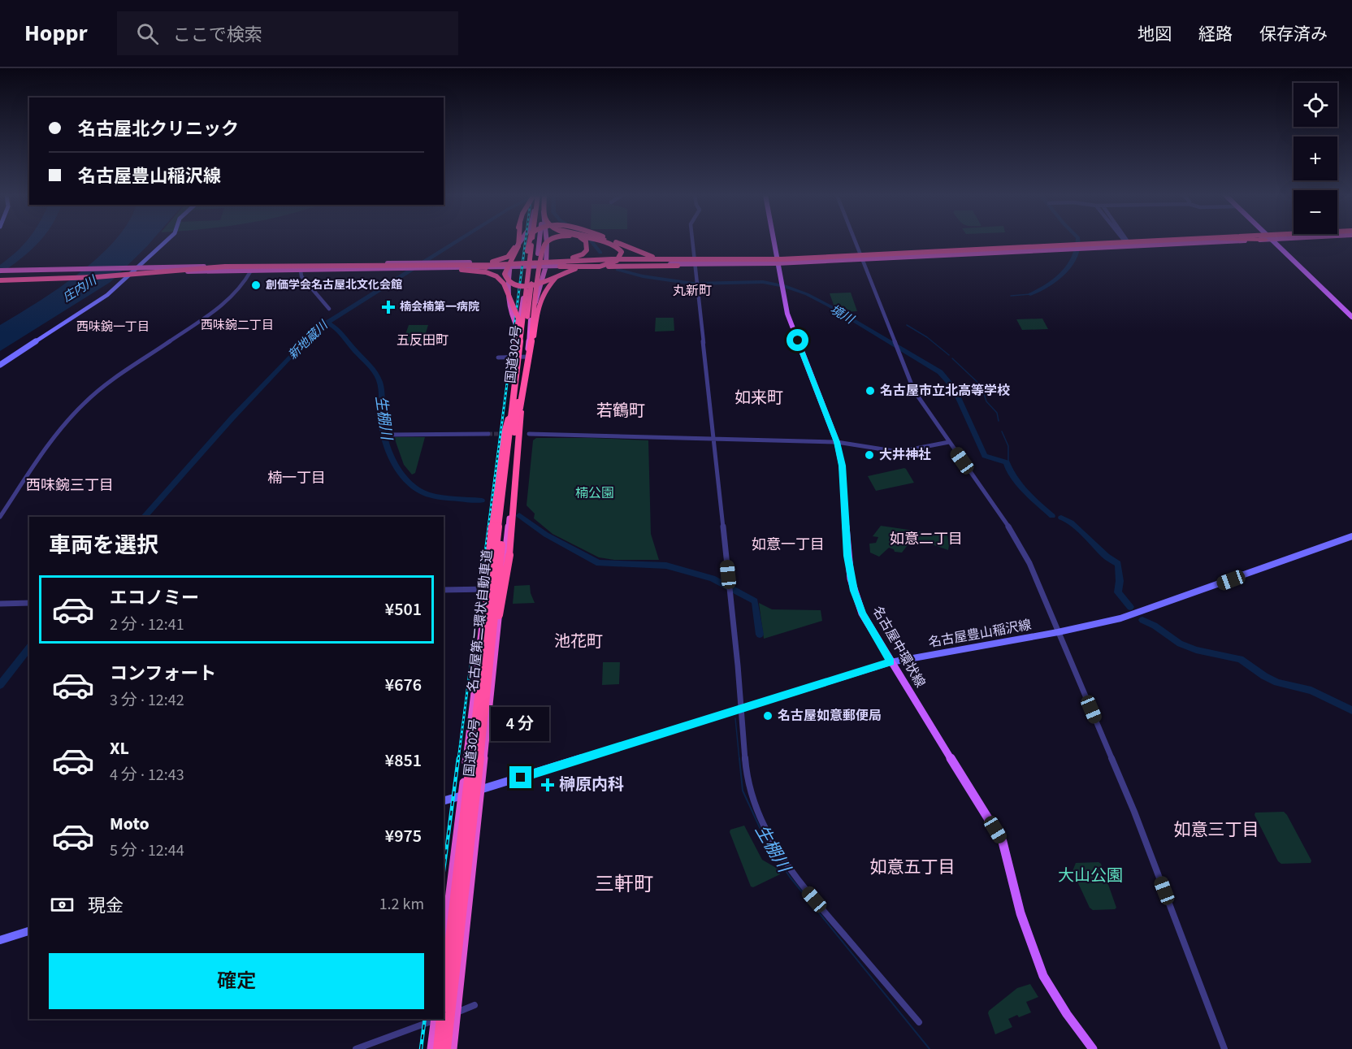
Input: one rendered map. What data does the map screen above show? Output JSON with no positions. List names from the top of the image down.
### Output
{
  "streets": {
    "highway": ["国道302号", "名古屋第二環状自動車道"],
    "main road": ["名古屋豊山稲沢線", "名古屋中環状線"]
  },
  "crossings": [
    ["国道302号", "名古屋第二環状自動車道"],
    ["国道302号", "名古屋豊山稲沢線"],
    ["名古屋豊山稲沢線", "名古屋中環状線"]
  ],
  "districts": [
    "丸新町",
    "西味鋺二丁目",
    "西味鋺一丁目",
    "五反田町",
    "如来町",
    "若鶴町",
    "楠一丁目",
    "西味鋺三丁目",
    "如意二丁目",
    "如意一丁目",
    "池花町",
    "如意三丁目",
    "如意五丁目",
    "三軒町"
  ],
  "water": [
    "庄内川",
    "境川",
    "新地蔵川",
    "生棚川"
  ],
  "parks": ["楠公園", "大山公園"],
  "places": {
    "other": [
      "創価学会名古屋北文化会館",
      "名古屋市立北高等学校",
      "大井神社",
      "名古屋如意郵便局"
    ],
    "health": ["楠会楠第一病院", "榊原内科"]
  },
  "page": {
    "header": "Hoppr",
    "search": "ここで検索",
    "nav": ["地図", "経路", "保存済み"],
    "map_buttons": ["+", "−"],
    "banner": ["名古屋北クリニック", "名古屋豊山稲沢線"],
    "heading": "車両を選択",
    "list": [
      {
        "name": "エコノミー",
        "note": "2 分 · 12:41",
        "value": "¥501"
      },
      {
        "name": "コンフォート",
        "note": "3 分 · 12:42",
        "value": "¥676"
      },
      {
        "name": "XL",
        "note": "4 分 · 12:43",
        "value": "¥851"
      },
      {
        "name": "Moto",
        "note": "5 分 · 12:44",
        "value": "¥975"
      }
    ],
    "bubble": "4 分",
    "pay": ["現金", "1.2 km"],
    "buttons": "確定"
  }
}
